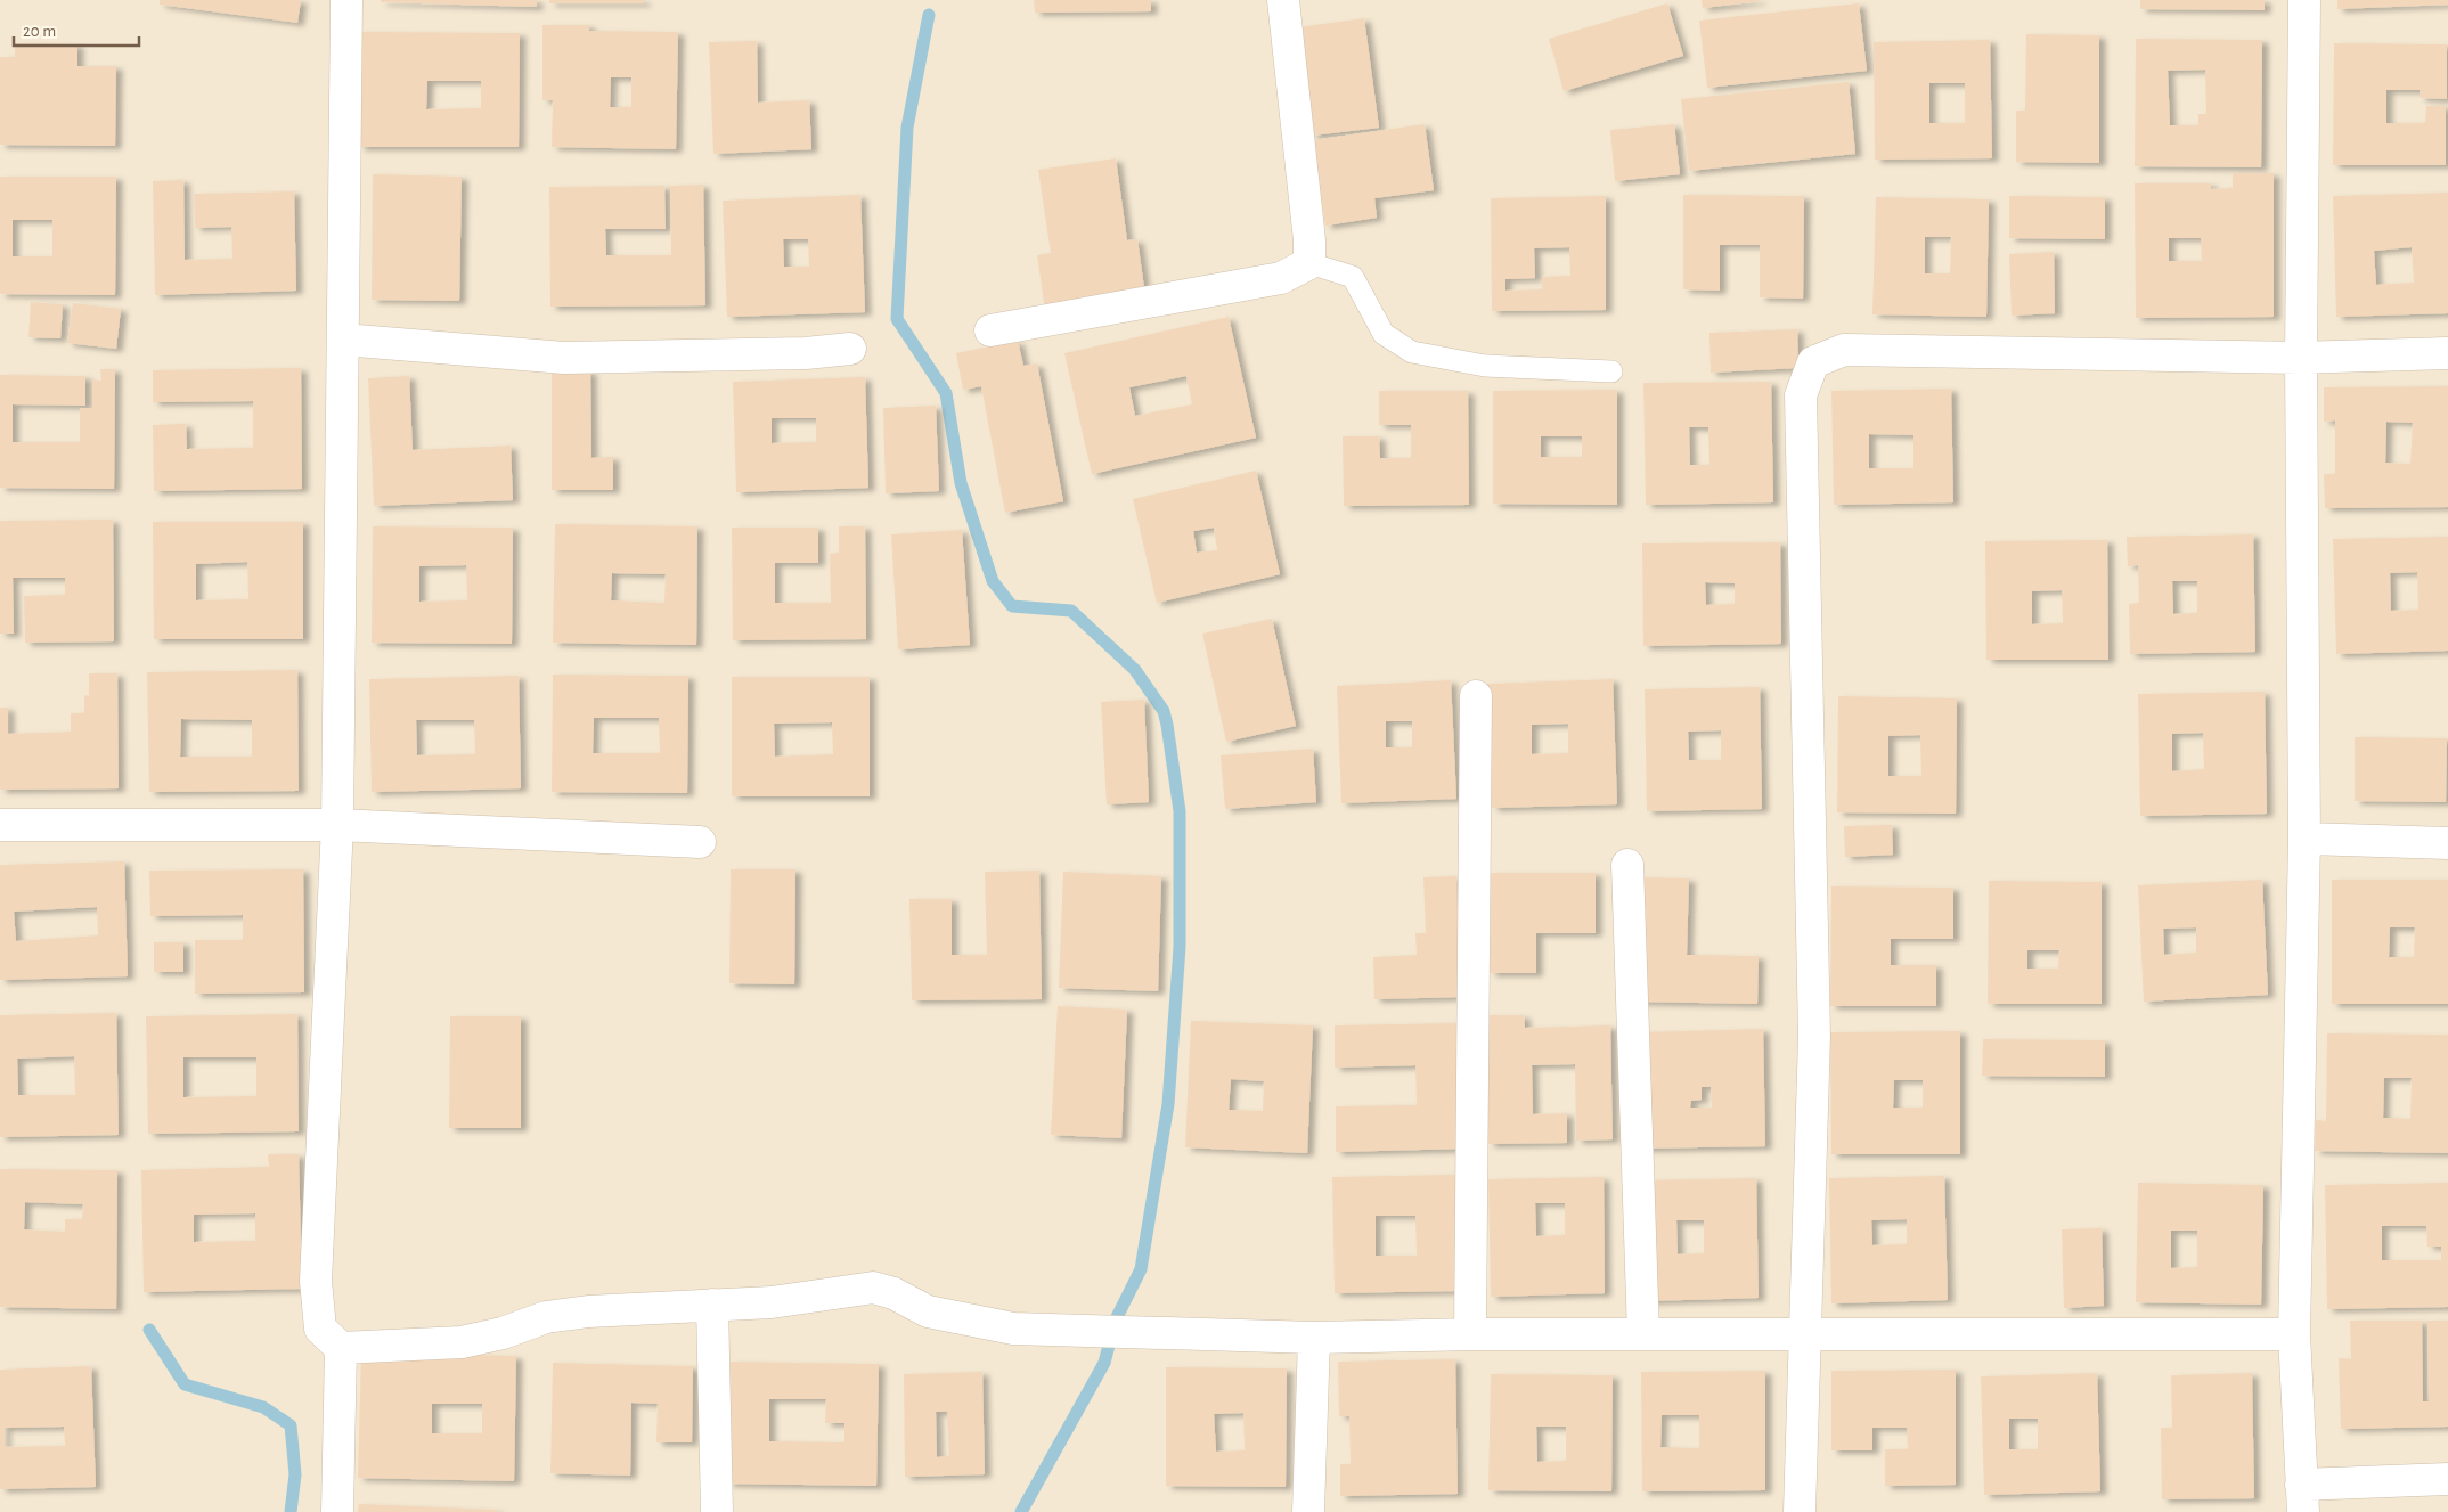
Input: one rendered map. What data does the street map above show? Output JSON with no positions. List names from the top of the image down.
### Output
{
  "scale_bar": "20 m"
}
